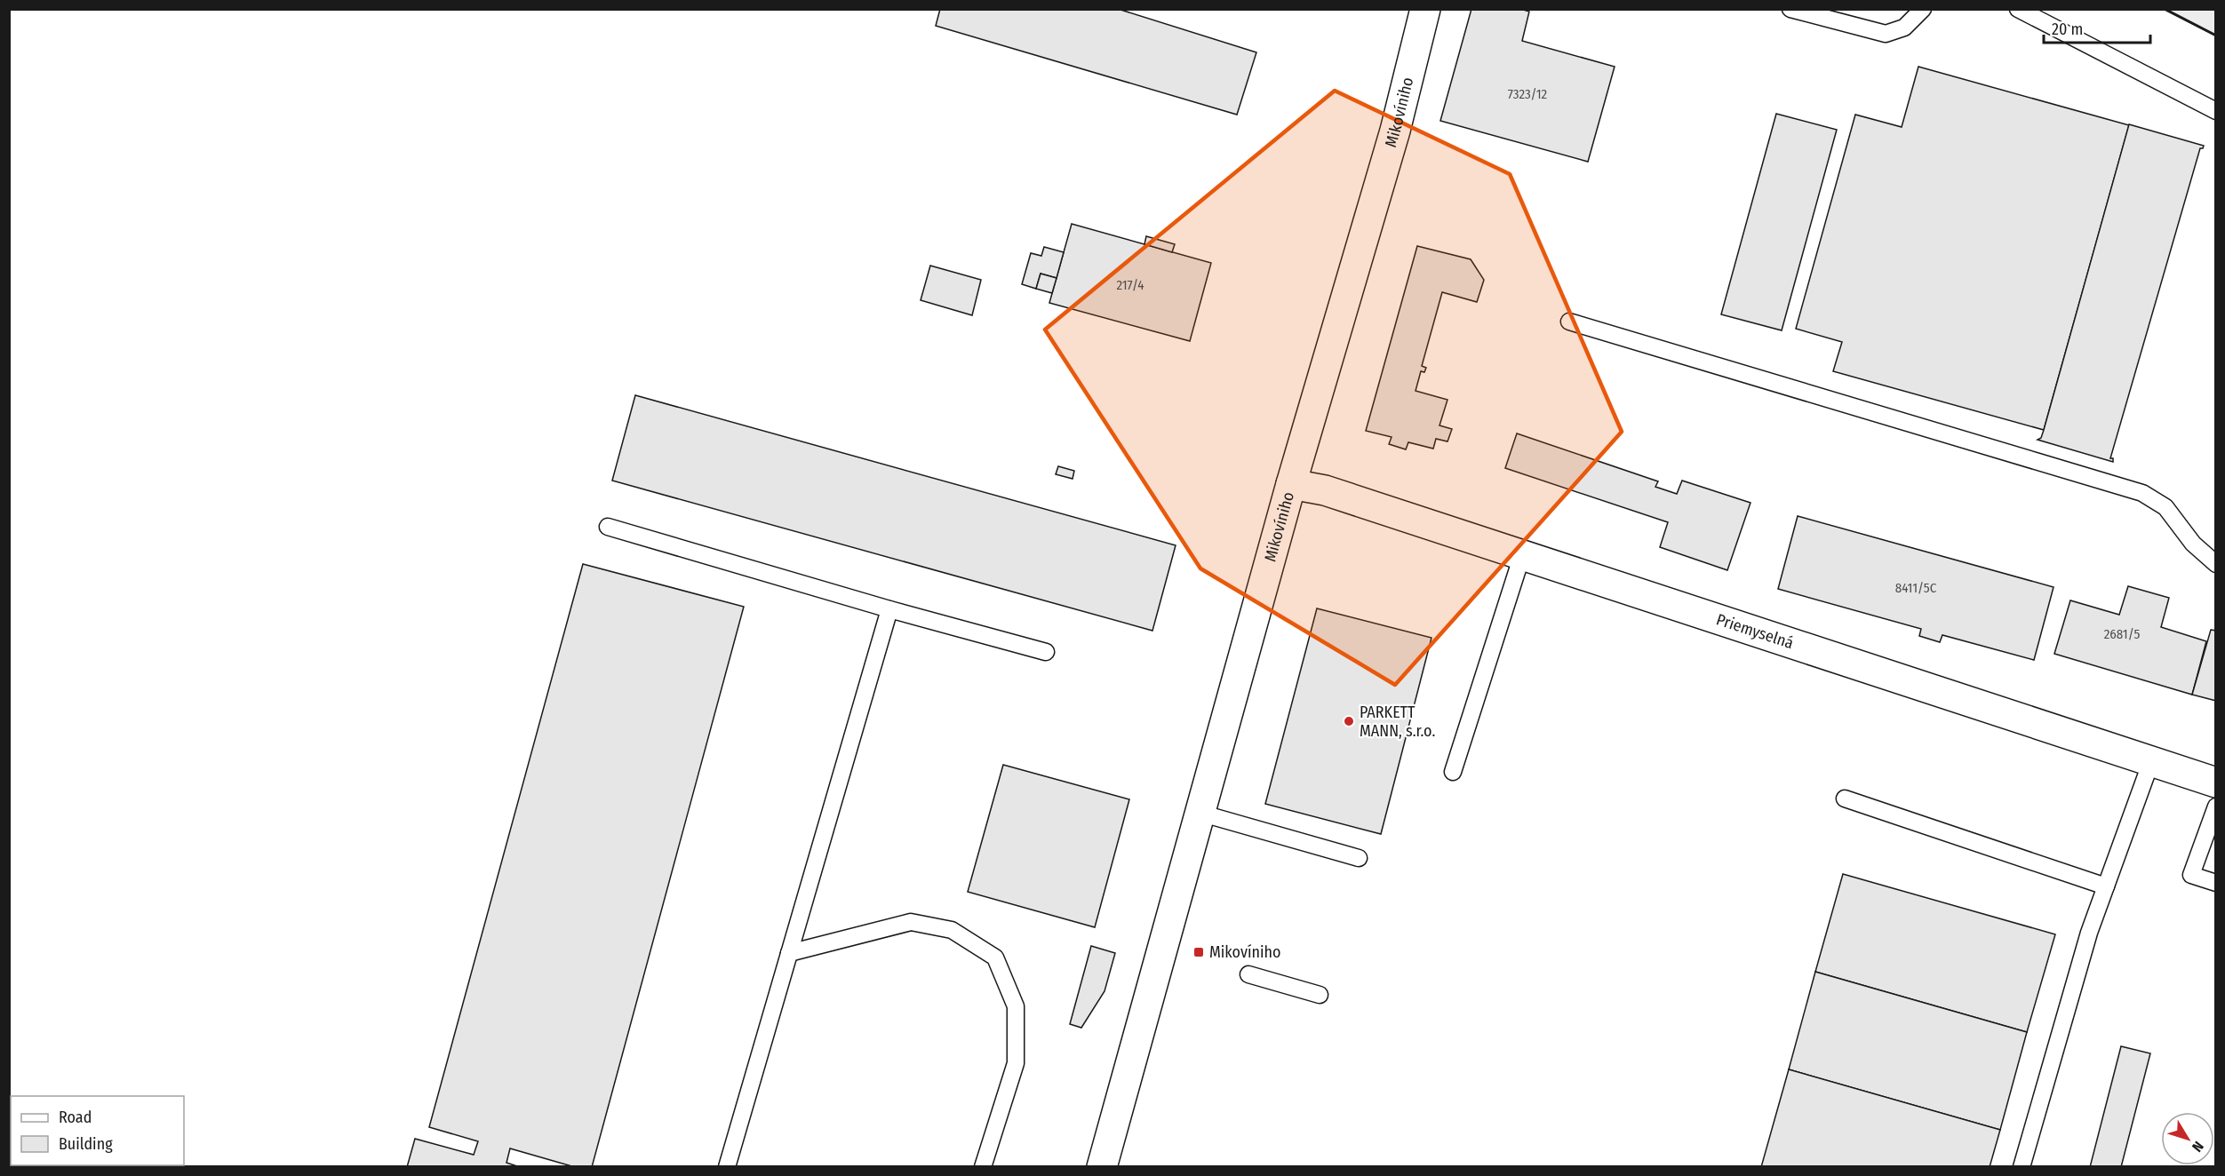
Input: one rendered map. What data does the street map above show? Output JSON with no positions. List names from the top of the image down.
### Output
{
  "streets": {
    "street": ["Mikovíniho", "Priemyselná"]
  },
  "crossings": [
    ["Mikovíniho", "Priemyselná"]
  ],
  "places": {
    "other": ["PARKETT MANN, s.r.o."],
    "transit": ["Mikovíniho"]
  },
  "house_numbers": [
    "7323/12",
    "217/4",
    "8411/5C",
    "2681/5"
  ],
  "legend": ["Road", "Building"],
  "scale_bar": "20 m",
  "north": "bottom right"
}
